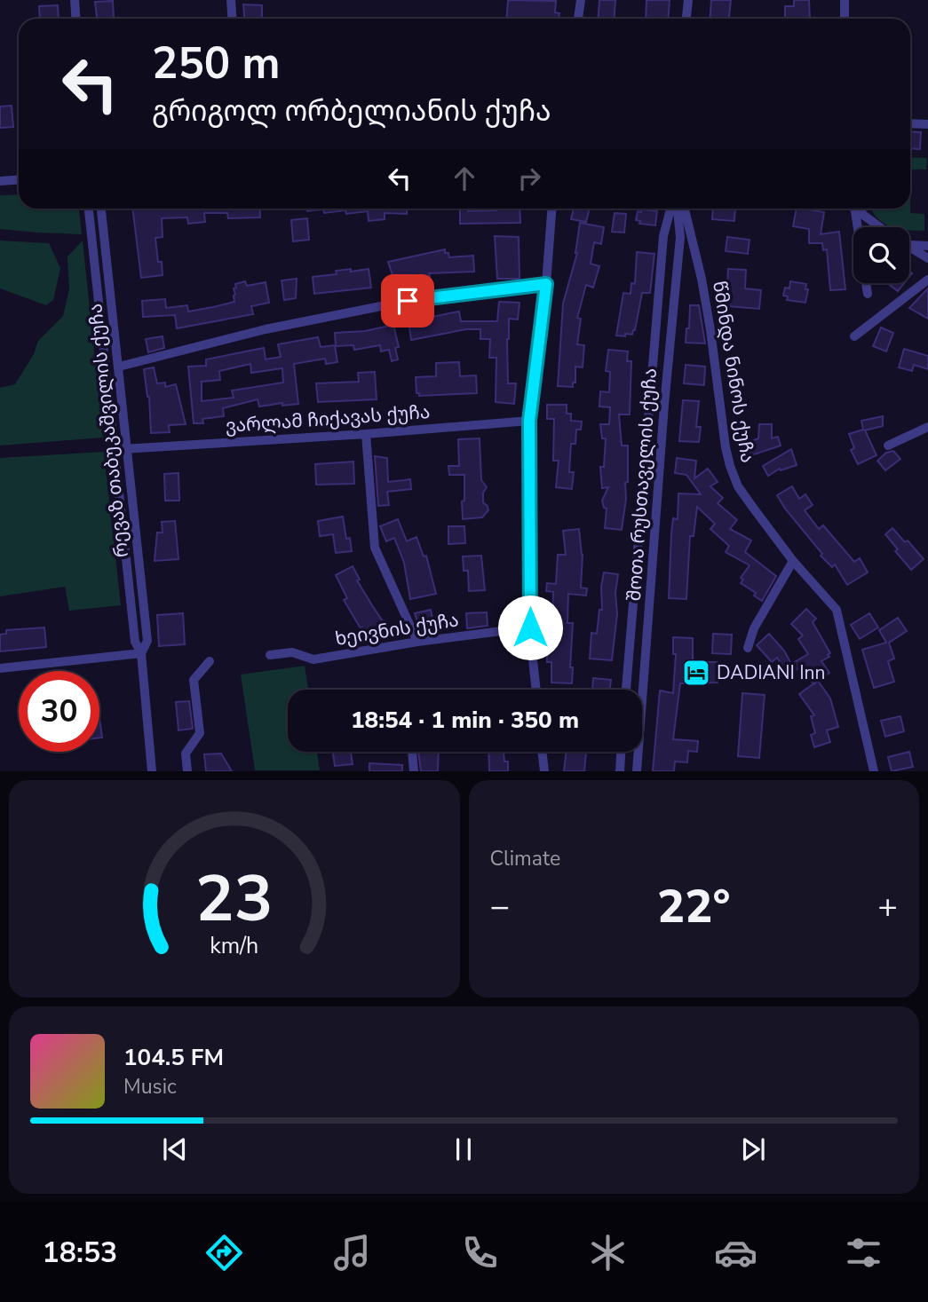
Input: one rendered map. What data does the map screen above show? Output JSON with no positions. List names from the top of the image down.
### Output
{
  "streets": {
    "street": [
      "წმინდა ნინოს ქუჩა",
      "ვარლამ ჩიქავას ქუჩა",
      "რევაზ თაბუკაშვილის ქუჩა",
      "შოთა რუსთაველის ქუჩა",
      "ხეივნის ქუჩა"
    ]
  },
  "crossings": [
    ["ვარლამ ჩიქავას ქუჩა", "რევაზ თაბუკაშვილის ქუჩა"]
  ],
  "places": {
    "hotel": ["DADIANI Inn"]
  },
  "page": {
    "turn": ["250 m", "გრიგოლ ორბელიანის ქუჩა"],
    "limit": "30",
    "trip": "18:54 · 1 min · 350 m",
    "tile": "Climate",
    "heat": ["−", "22°", "+"],
    "song": ["104.5 FM", "Music"],
    "tabs": "18:53",
    "gauge": ["23", "km/h"]
  }
}
